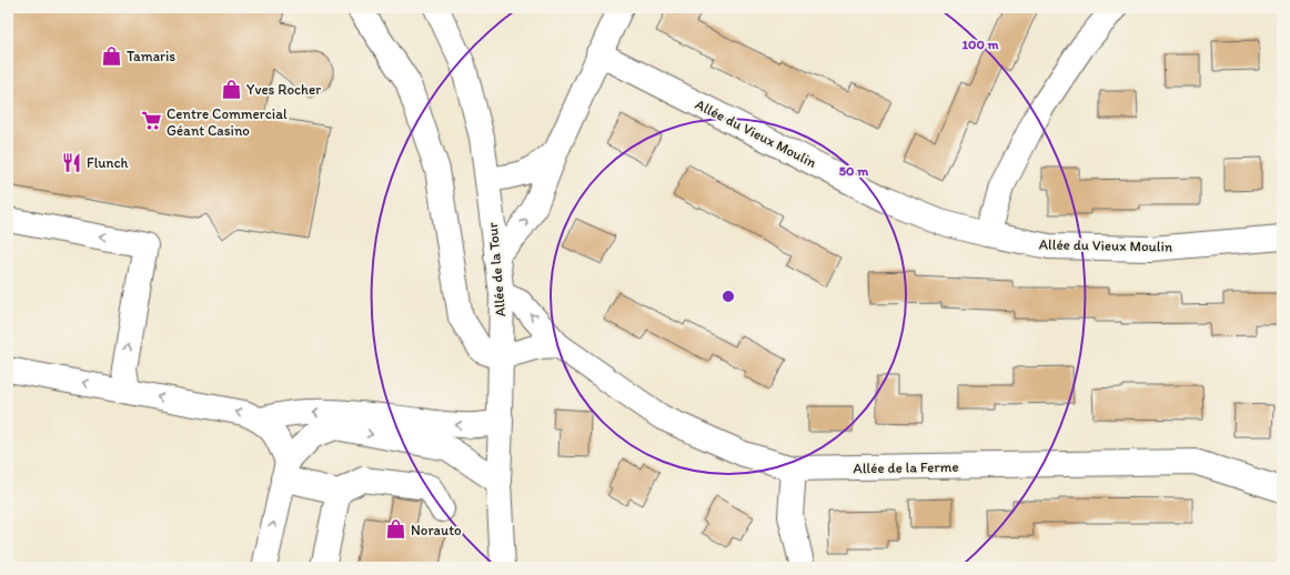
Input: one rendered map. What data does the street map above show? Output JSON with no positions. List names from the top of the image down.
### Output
{
  "streets": {
    "street": ["Allée du Vieux Moulin", "Allée de la Tour", "Allée de la Ferme"]
  },
  "crossings": [
    ["Allée de la Tour", "Allée de la Ferme"]
  ],
  "places": {
    "shop": ["Tamaris", "Yves Rocher", "Norauto"],
    "supermarket": ["Centre Commercial Géant Casino"],
    "restaurant": ["Flunch"]
  },
  "rings": ["100 m", "50 m"]
}
